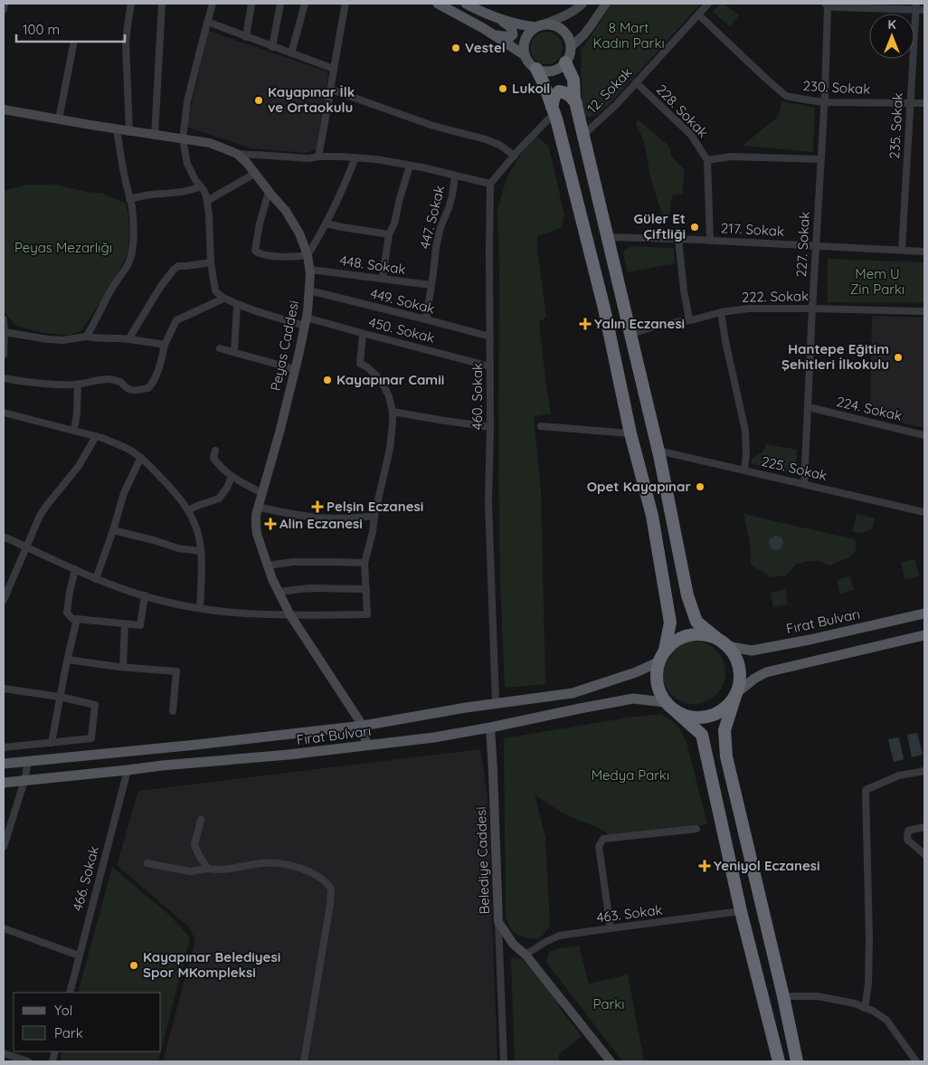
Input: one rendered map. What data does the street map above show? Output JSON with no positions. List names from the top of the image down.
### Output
{
  "streets": {
    "main road": ["Fırat Bulvarı"],
    "street": [
      "230. Sokak",
      "12. Sokak",
      "228. Sokak",
      "235. Sokak",
      "447. Sokak",
      "217. Sokak",
      "227. Sokak",
      "448. Sokak",
      "222. Sokak",
      "449. Sokak",
      "450. Sokak",
      "Peyas Caddesi",
      "460. Sokak",
      "224. Sokak",
      "225. Sokak",
      "Belediye Caddesi",
      "466. Sokak",
      "463. Sokak"
    ]
  },
  "crossings": [
    ["230. Sokak", "12. Sokak"],
    ["230. Sokak", "235. Sokak"],
    ["230. Sokak", "227. Sokak"],
    ["12. Sokak", "228. Sokak"],
    ["235. Sokak", "217. Sokak"],
    ["447. Sokak", "448. Sokak"],
    ["447. Sokak", "449. Sokak"],
    ["217. Sokak", "227. Sokak"],
    ["227. Sokak", "222. Sokak"],
    ["227. Sokak", "224. Sokak"],
    ["227. Sokak", "225. Sokak"],
    ["448. Sokak", "Peyas Caddesi"],
    ["449. Sokak", "Peyas Caddesi"],
    ["449. Sokak", "460. Sokak"],
    ["450. Sokak", "Peyas Caddesi"],
    ["450. Sokak", "460. Sokak"],
    ["Peyas Caddesi", "Fırat Bulvarı"],
    ["460. Sokak", "Fırat Bulvarı"],
    ["Fırat Bulvarı", "Belediye Caddesi"],
    ["Fırat Bulvarı", "466. Sokak"],
    ["Belediye Caddesi", "463. Sokak"]
  ],
  "parks": [
    "8 Mart Kadın Parkı",
    "Peyas Mezarlığı",
    "Mem U Zin Parkı",
    "Medya Parkı",
    "Parkı"
  ],
  "places": {
    "other": [
      "Vestel",
      "Lukoil",
      "Kayapınar İlk ve Ortaokulu",
      "Güler Et Çiftliği",
      "Hantepe Eğitim Şehitleri İlkokulu",
      "Kayapınar Camii",
      "Opet Kayapınar",
      "Kayapınar Belediyesi Spor MKompleksi"
    ],
    "health": [
      "Yalın Eczanesi",
      "Pelşin Eczanesi",
      "Alin Eczanesi",
      "Yeniyol Eczanesi"
    ]
  },
  "legend": ["Yol", "Park"],
  "scale_bar": "100 m",
  "north": "top"
}
